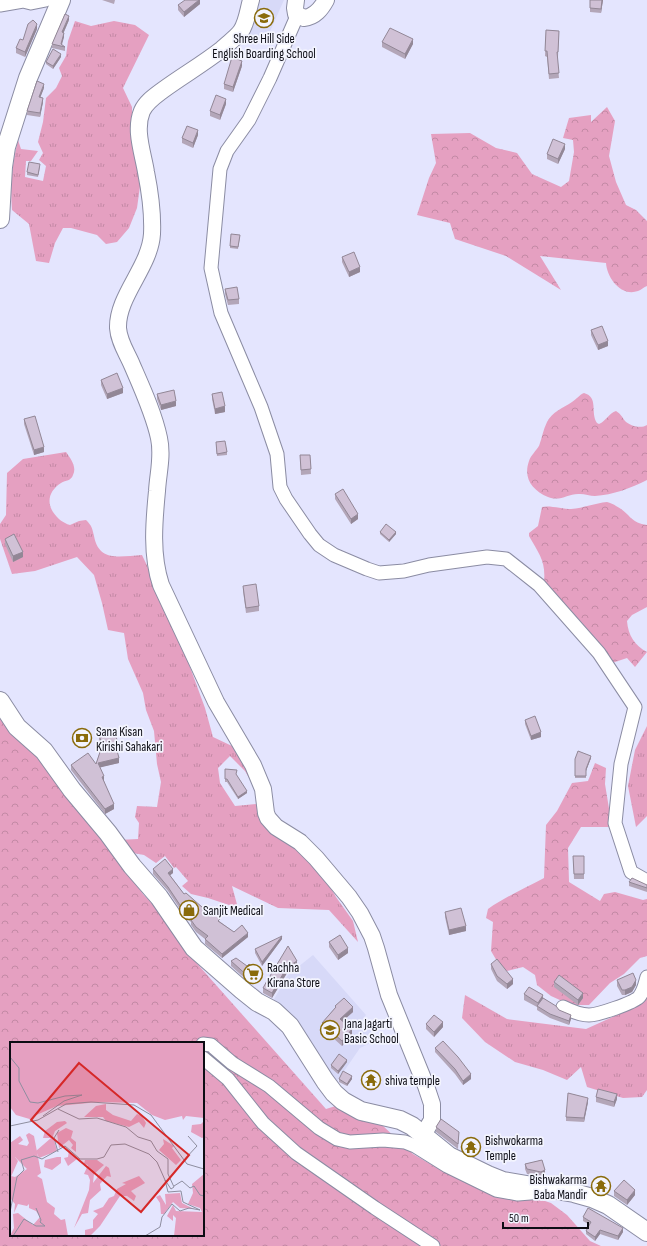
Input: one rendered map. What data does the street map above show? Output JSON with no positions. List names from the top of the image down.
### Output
{
  "places": {
    "school or university": ["Shree Hill Side English Boarding School", "Jana Jagarti Basic School"],
    "bank": ["Sana Kisan Kirishi Sahakari"],
    "shop": ["Sanjit Medical"],
    "supermarket": ["Rachha Kirana Store"],
    "temple": ["shiva temple", "Bishwokarma Temple", "Bishwakarma Baba Mandir"]
  },
  "scale_bar": "50 m"
}
